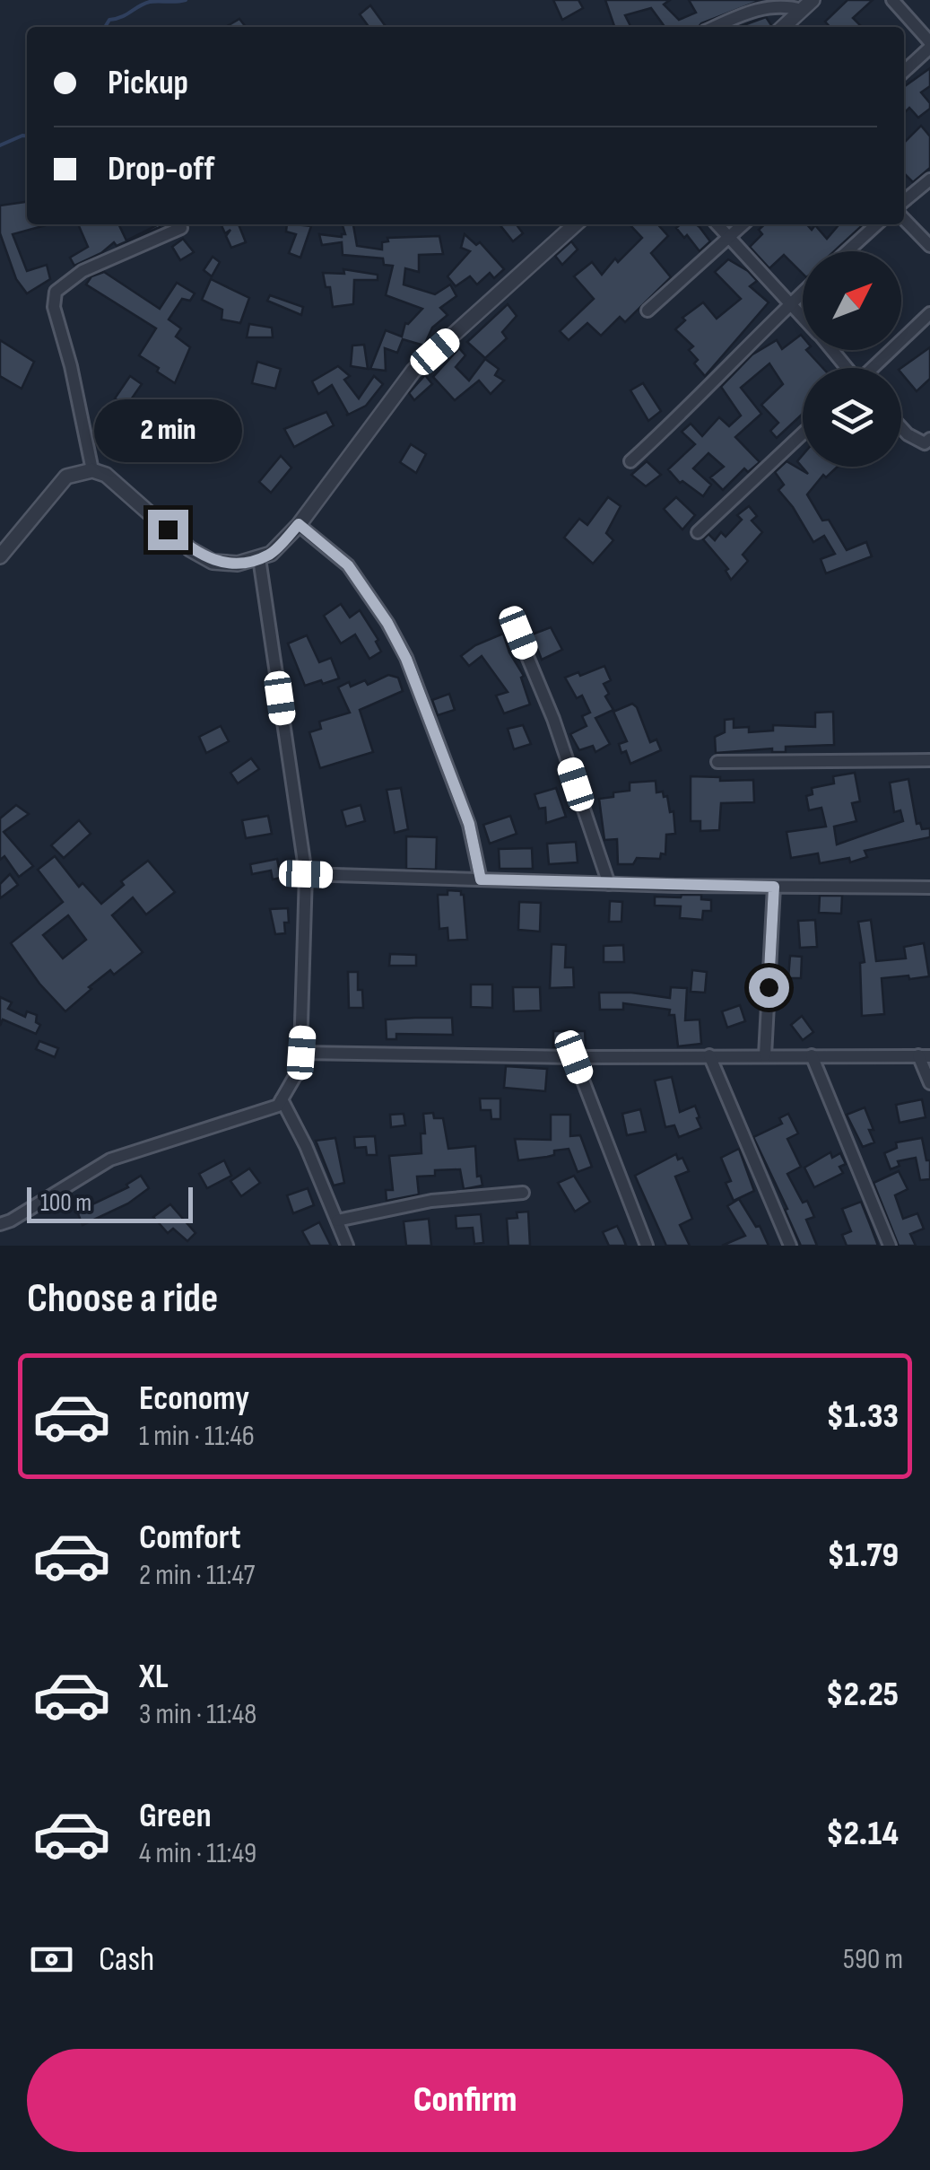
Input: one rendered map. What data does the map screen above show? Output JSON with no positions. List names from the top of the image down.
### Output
{
  "scale_bar": "100 m",
  "north": "top right",
  "page": {
    "banner": ["Pickup", "Drop-off"],
    "bubble": "2 min",
    "scale": "100 m",
    "heading": "Choose a ride",
    "list": [
      {
        "name": "Economy",
        "note": "1 min · 11:46",
        "value": "$1.33"
      },
      {
        "name": "Comfort",
        "note": "2 min · 11:47",
        "value": "$1.79"
      },
      {
        "name": "XL",
        "note": "3 min · 11:48",
        "value": "$2.25"
      },
      {
        "name": "Green",
        "note": "4 min · 11:49",
        "value": "$2.14"
      }
    ],
    "pay": ["Cash", "590 m"],
    "buttons": "Confirm"
  }
}
